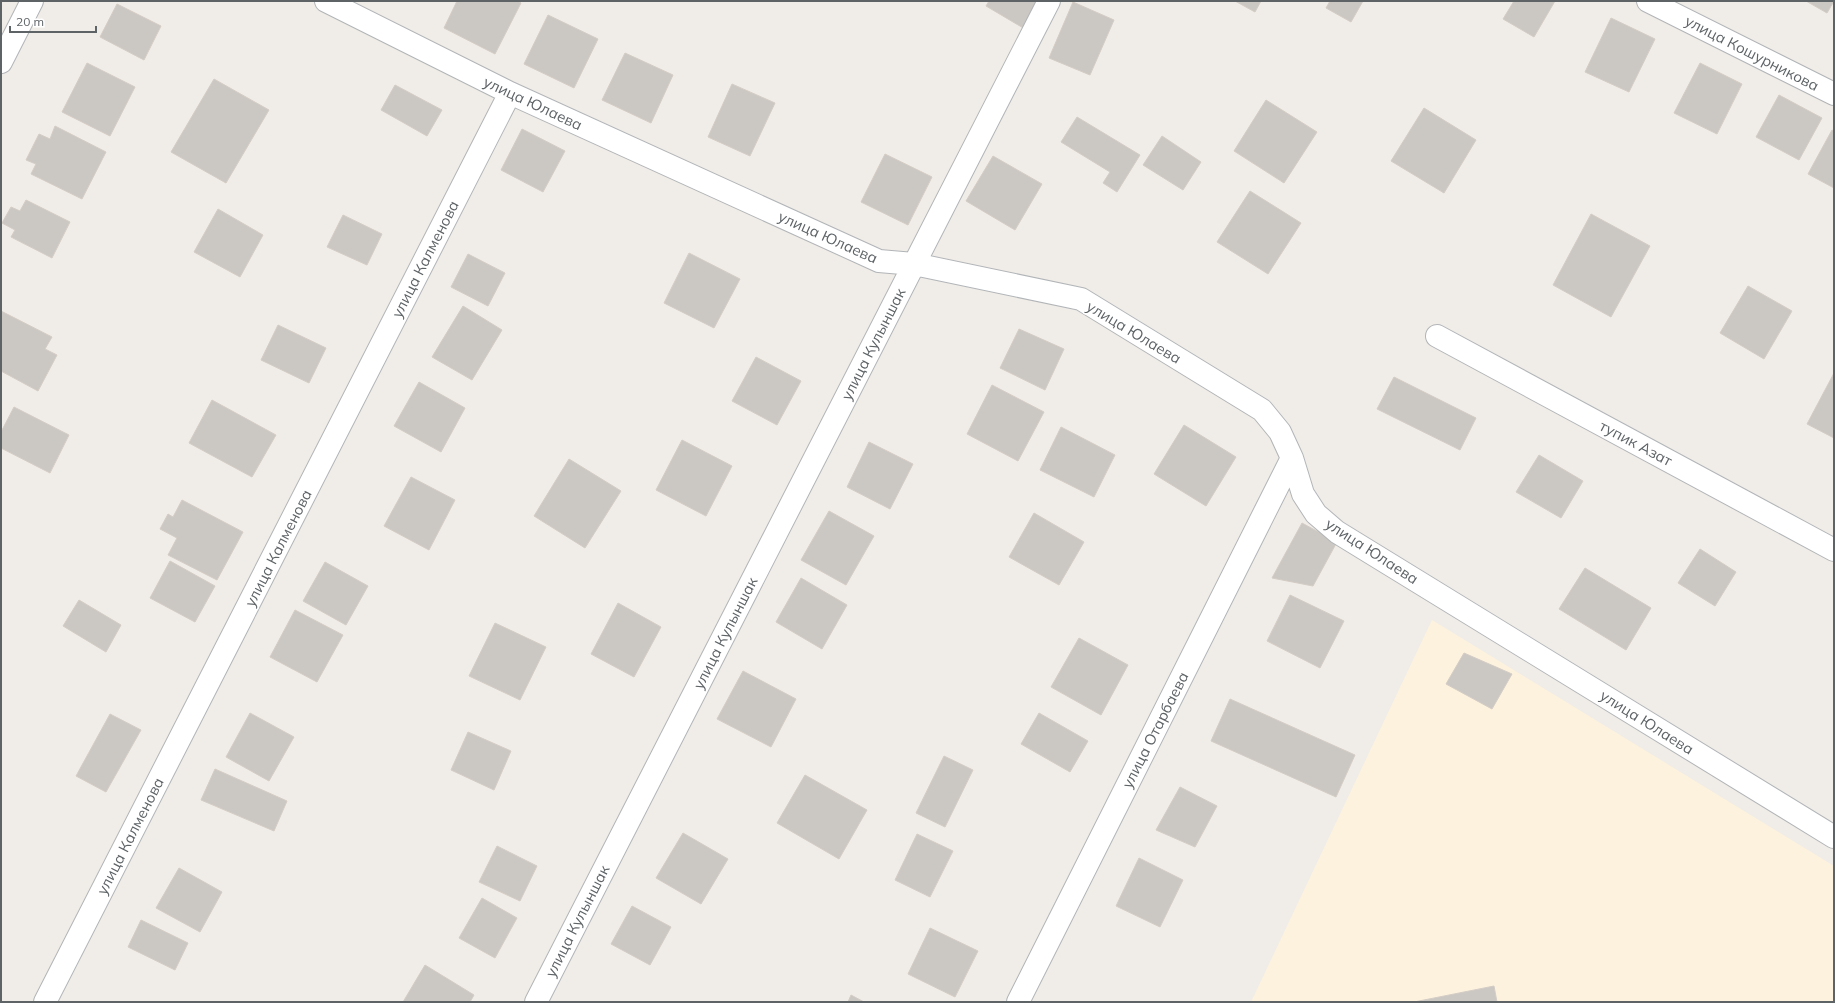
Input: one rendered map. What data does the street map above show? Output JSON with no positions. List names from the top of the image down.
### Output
{
  "streets": {
    "street": [
      "улица Кошурникова",
      "улица Юлаева",
      "улица Калменова",
      "улица Кулыншак",
      "тупик Азат",
      "улица Отарбаева"
    ]
  },
  "crossings": [
    ["улица Юлаева", "улица Калменова"],
    ["улица Юлаева", "улица Кулыншак"],
    ["улица Юлаева", "улица Отарбаева"]
  ],
  "scale_bar": "20 m"
}
